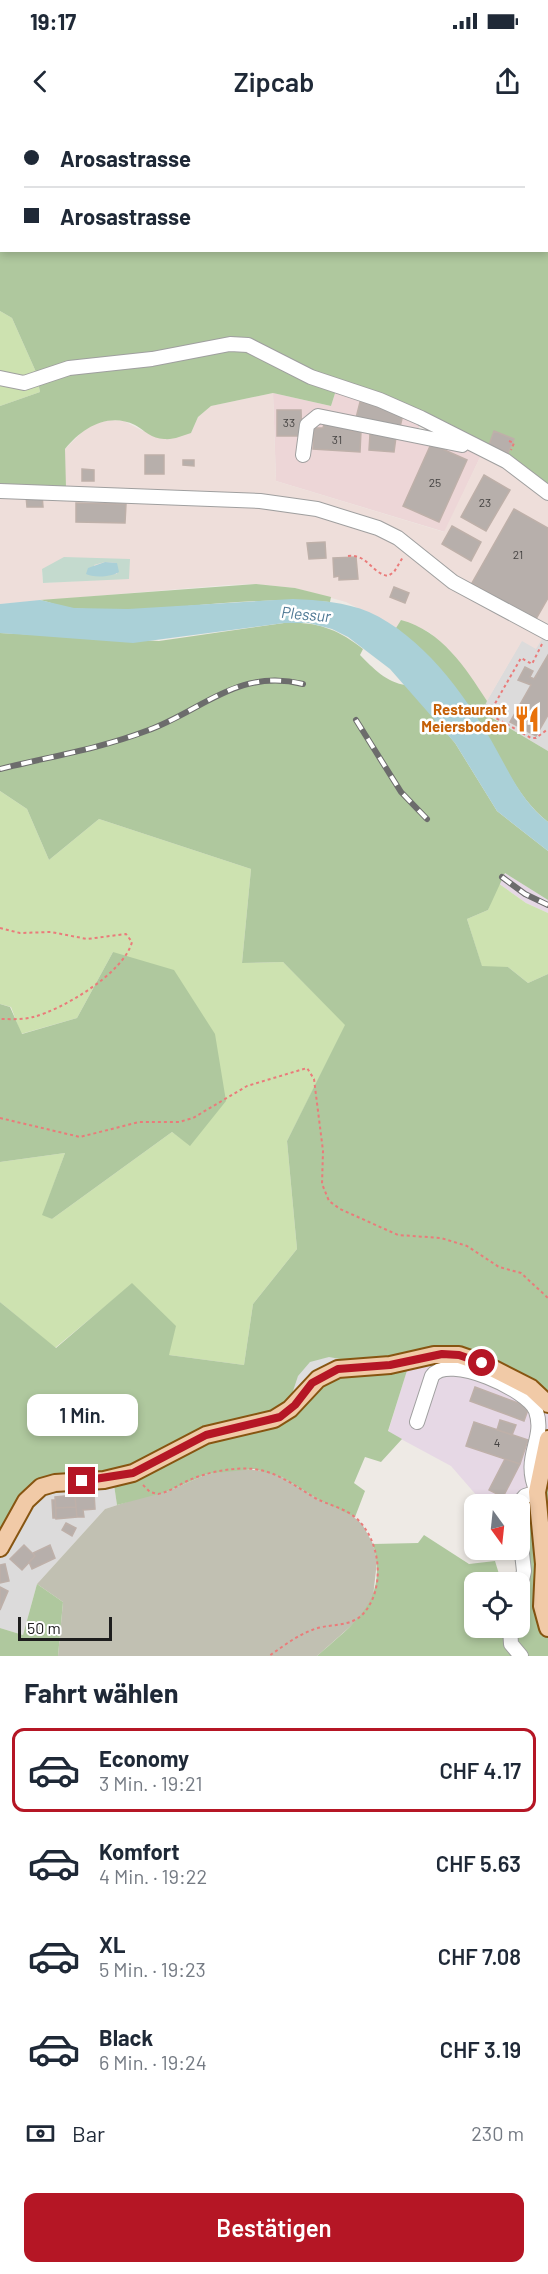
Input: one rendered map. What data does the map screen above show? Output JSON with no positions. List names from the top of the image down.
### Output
{
  "water": ["Plessur"],
  "places": {
    "restaurant": ["Restaurant Meiersboden"]
  },
  "house_numbers": [
    "33",
    "31",
    "25",
    "23",
    "21",
    "4"
  ],
  "scale_bar": "50 m",
  "north": "bottom",
  "page": {
    "status": "19:17",
    "header": "Zipcab",
    "banner": ["Arosastrasse", "Arosastrasse"],
    "bubble": "1 Min.",
    "scale": "50 m",
    "heading": "Fahrt wählen",
    "list": [
      {
        "name": "Economy",
        "note": "3 Min. · 19:21",
        "value": "CHF 4.17"
      },
      {
        "name": "Komfort",
        "note": "4 Min. · 19:22",
        "value": "CHF 5.63"
      },
      {
        "name": "XL",
        "note": "5 Min. · 19:23",
        "value": "CHF 7.08"
      },
      {
        "name": "Black",
        "note": "6 Min. · 19:24",
        "value": "CHF 3.19"
      }
    ],
    "pay": ["Bar", "230 m"],
    "buttons": "Bestätigen"
  }
}
